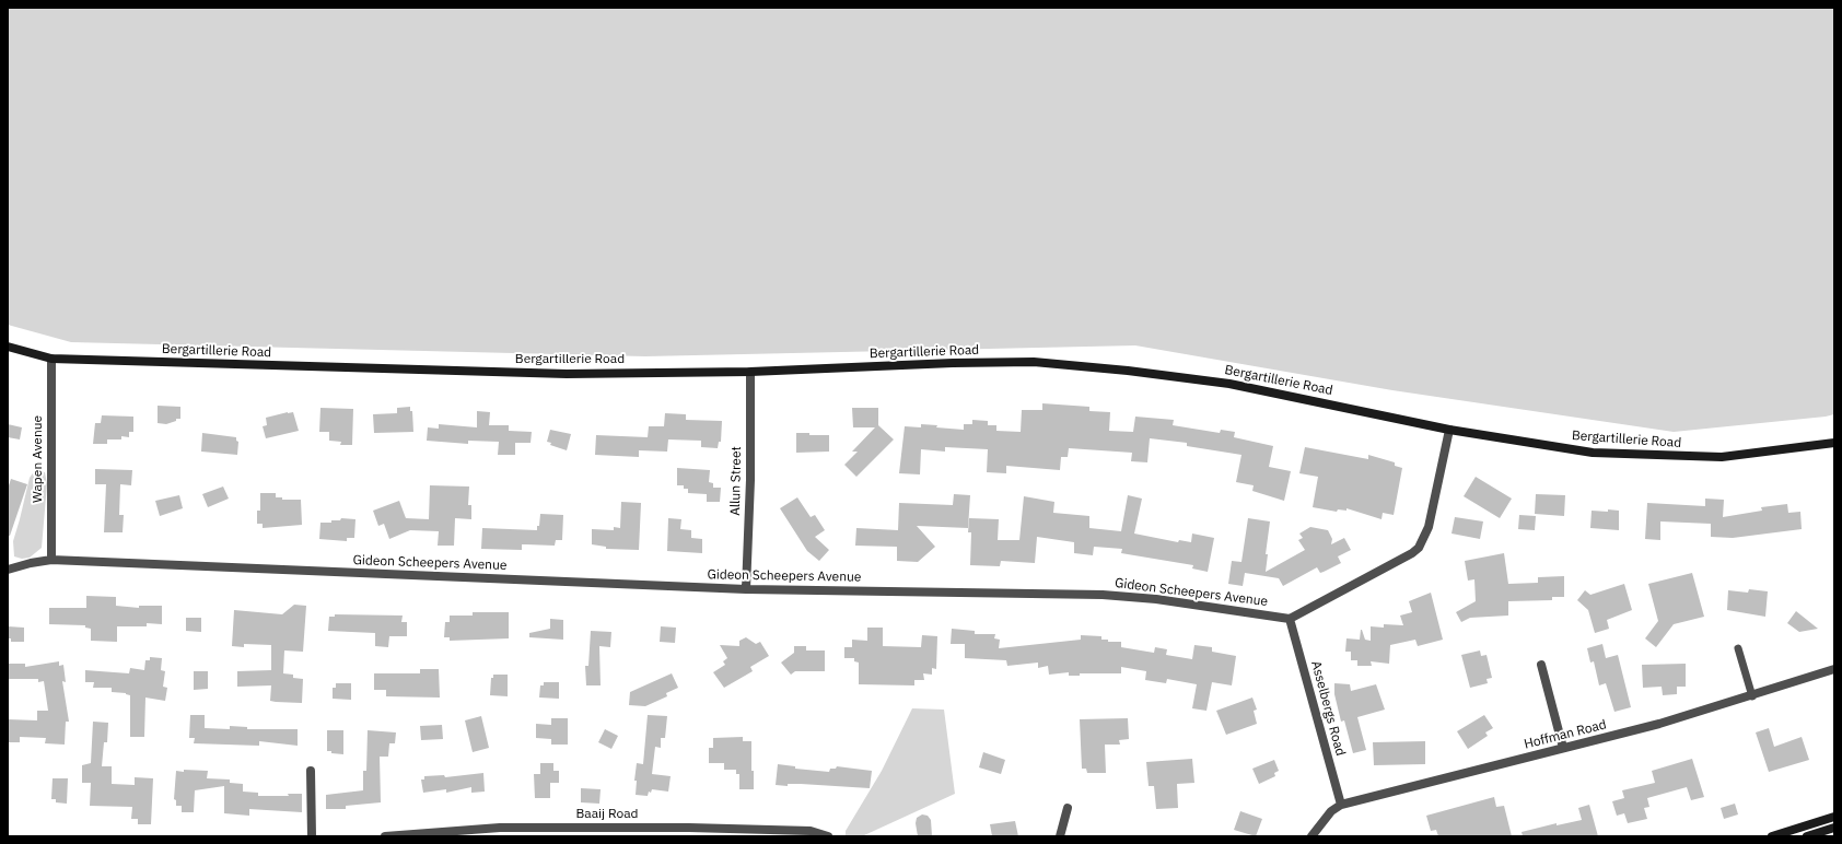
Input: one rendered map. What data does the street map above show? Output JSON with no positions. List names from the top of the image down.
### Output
{
  "streets": {
    "street": [
      "Bergartillerie Road",
      "Wapen Avenue",
      "Allun Street",
      "Gideon Scheepers Avenue",
      "Asselbergs Road",
      "Hoffman Road",
      "Baaij Road"
    ]
  },
  "crossings": [
    ["Bergartillerie Road", "Wapen Avenue"],
    ["Bergartillerie Road", "Allun Street"],
    ["Wapen Avenue", "Gideon Scheepers Avenue"],
    ["Allun Street", "Gideon Scheepers Avenue"],
    ["Gideon Scheepers Avenue", "Asselbergs Road"],
    ["Asselbergs Road", "Hoffman Road"]
  ]
}
